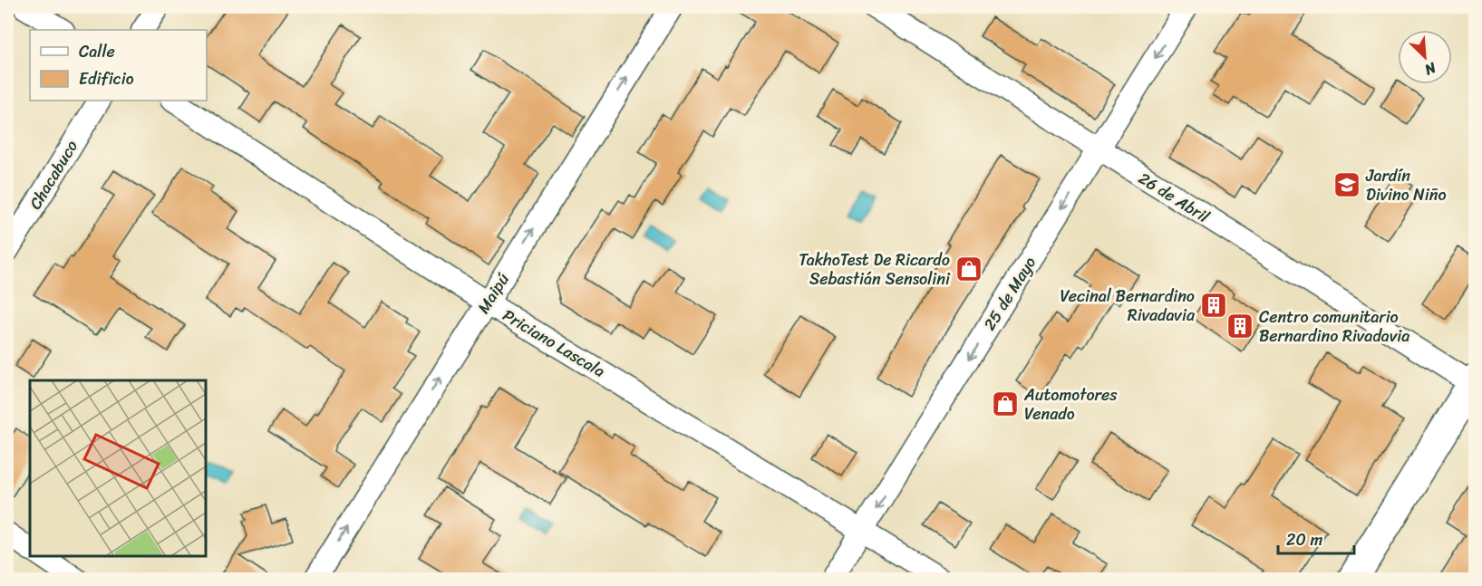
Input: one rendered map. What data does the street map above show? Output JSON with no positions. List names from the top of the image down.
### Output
{
  "streets": {
    "street": [
      "Chacabuco",
      "26 de Abril",
      "Maipú",
      "25 de Mayo",
      "Priciano Lascala"
    ]
  },
  "crossings": [
    ["26 de Abril", "25 de Mayo"],
    ["Maipú", "Priciano Lascala"],
    ["25 de Mayo", "Priciano Lascala"]
  ],
  "one_way": ["Maipú", "25 de Mayo"],
  "places": {
    "school or university": ["Jardín Divino Niño"],
    "shop": ["TakhoTest De Ricardo Sebastián Sensolini", "Automotores Venado"],
    "building": ["Vecinal Bernardino Rivadavia", "Centro comunitario Bernardino Rivadavia"]
  },
  "legend": ["Calle", "Edificio"],
  "scale_bar": "20 m",
  "north": "bottom right"
}
